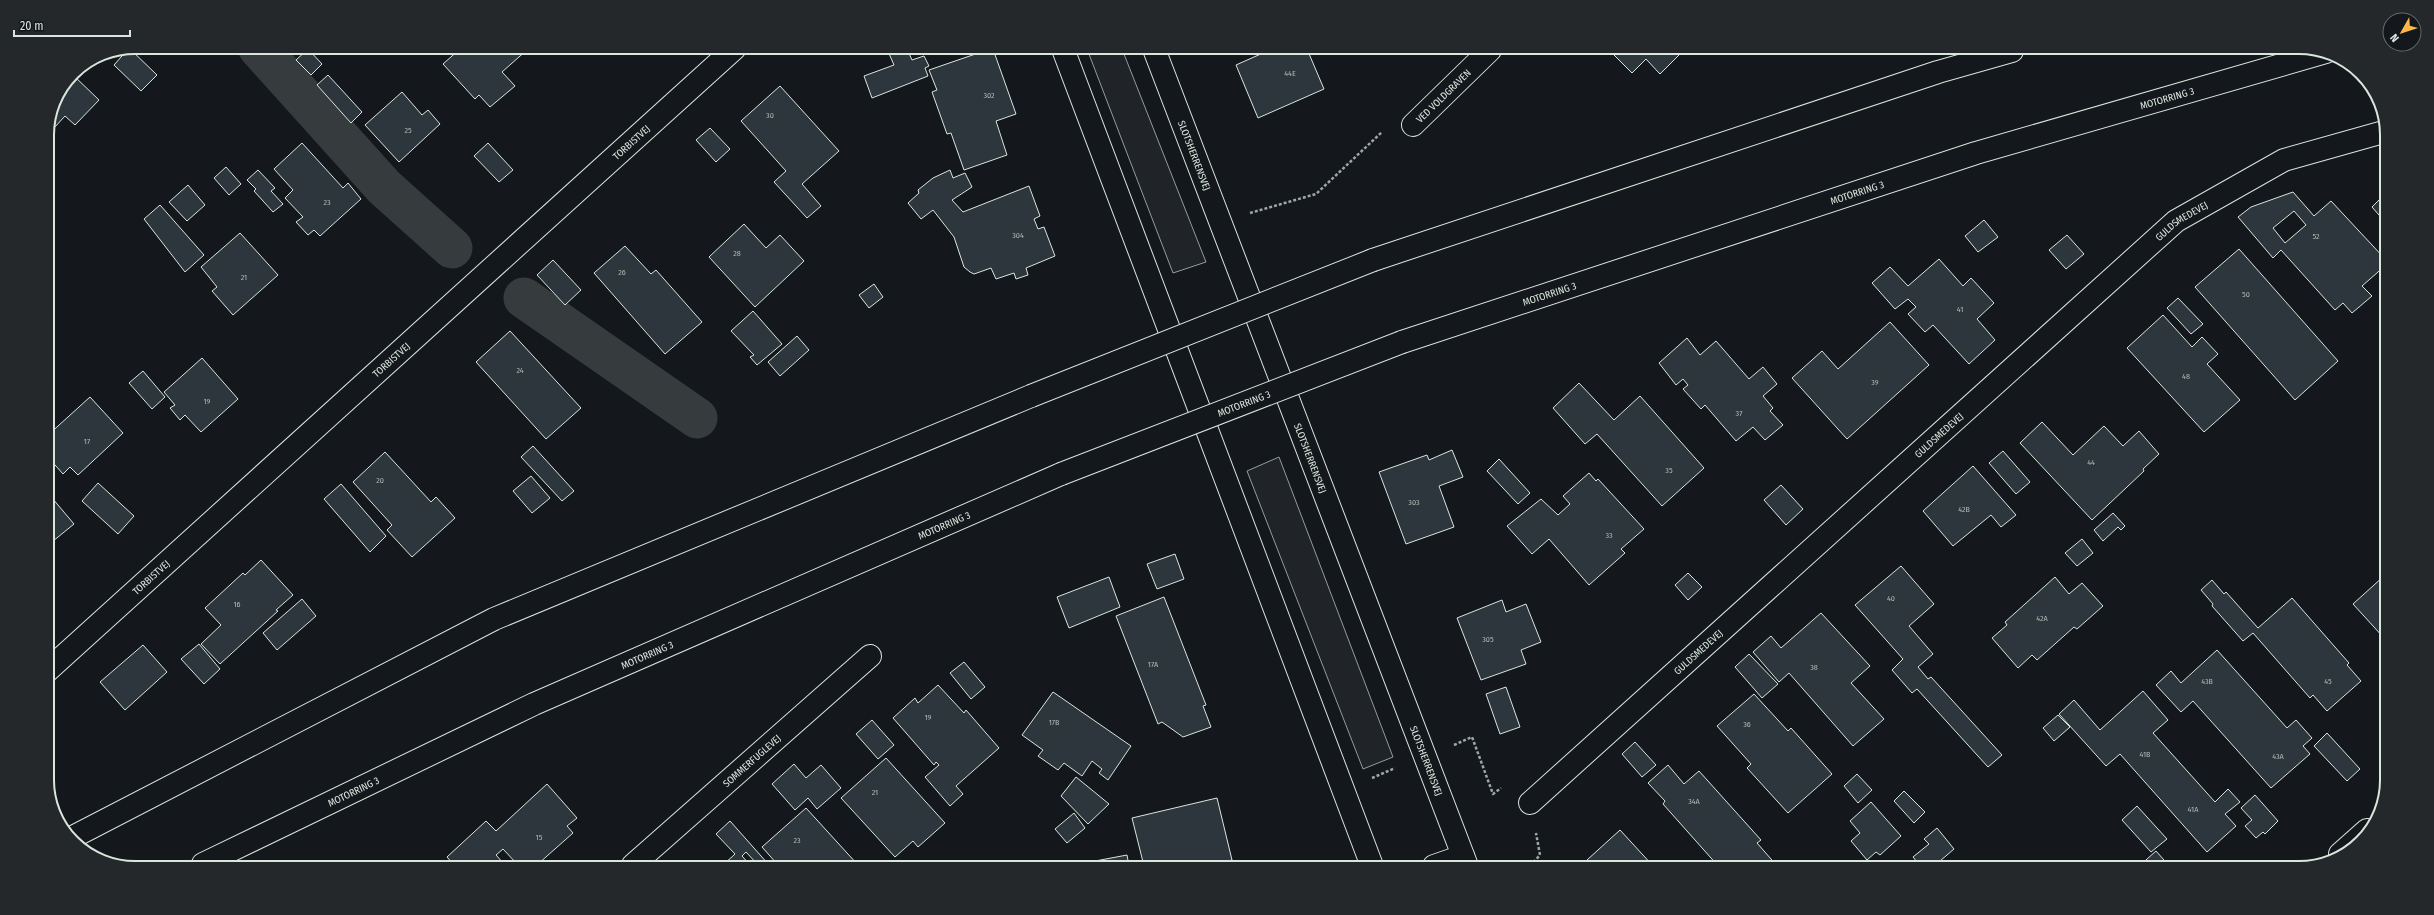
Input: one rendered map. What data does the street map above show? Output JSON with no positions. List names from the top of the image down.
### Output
{
  "streets": {
    "main road": [
      "VED VOLDGRAVEN",
      "MOTORRING 3",
      "TORBISTVEJ",
      "SLOTSHERRENSVEJ",
      "GULDSMEDEVEJ",
      "SOMMERFUGLEVEJ"
    ]
  },
  "house_numbers": [
    "44E",
    "302",
    "30",
    "25",
    "23",
    "304",
    "52",
    "28",
    "26",
    "21",
    "50",
    "41",
    "24",
    "48",
    "39",
    "19",
    "37",
    "17",
    "44",
    "35",
    "20",
    "303",
    "42B",
    "33",
    "40",
    "16",
    "42A",
    "305",
    "17A",
    "38",
    "43B",
    "45",
    "19",
    "17B",
    "36",
    "41B",
    "43A",
    "21",
    "34A",
    "41A",
    "15",
    "23"
  ],
  "scale_bar": "20 m",
  "north": "bottom left"
}
